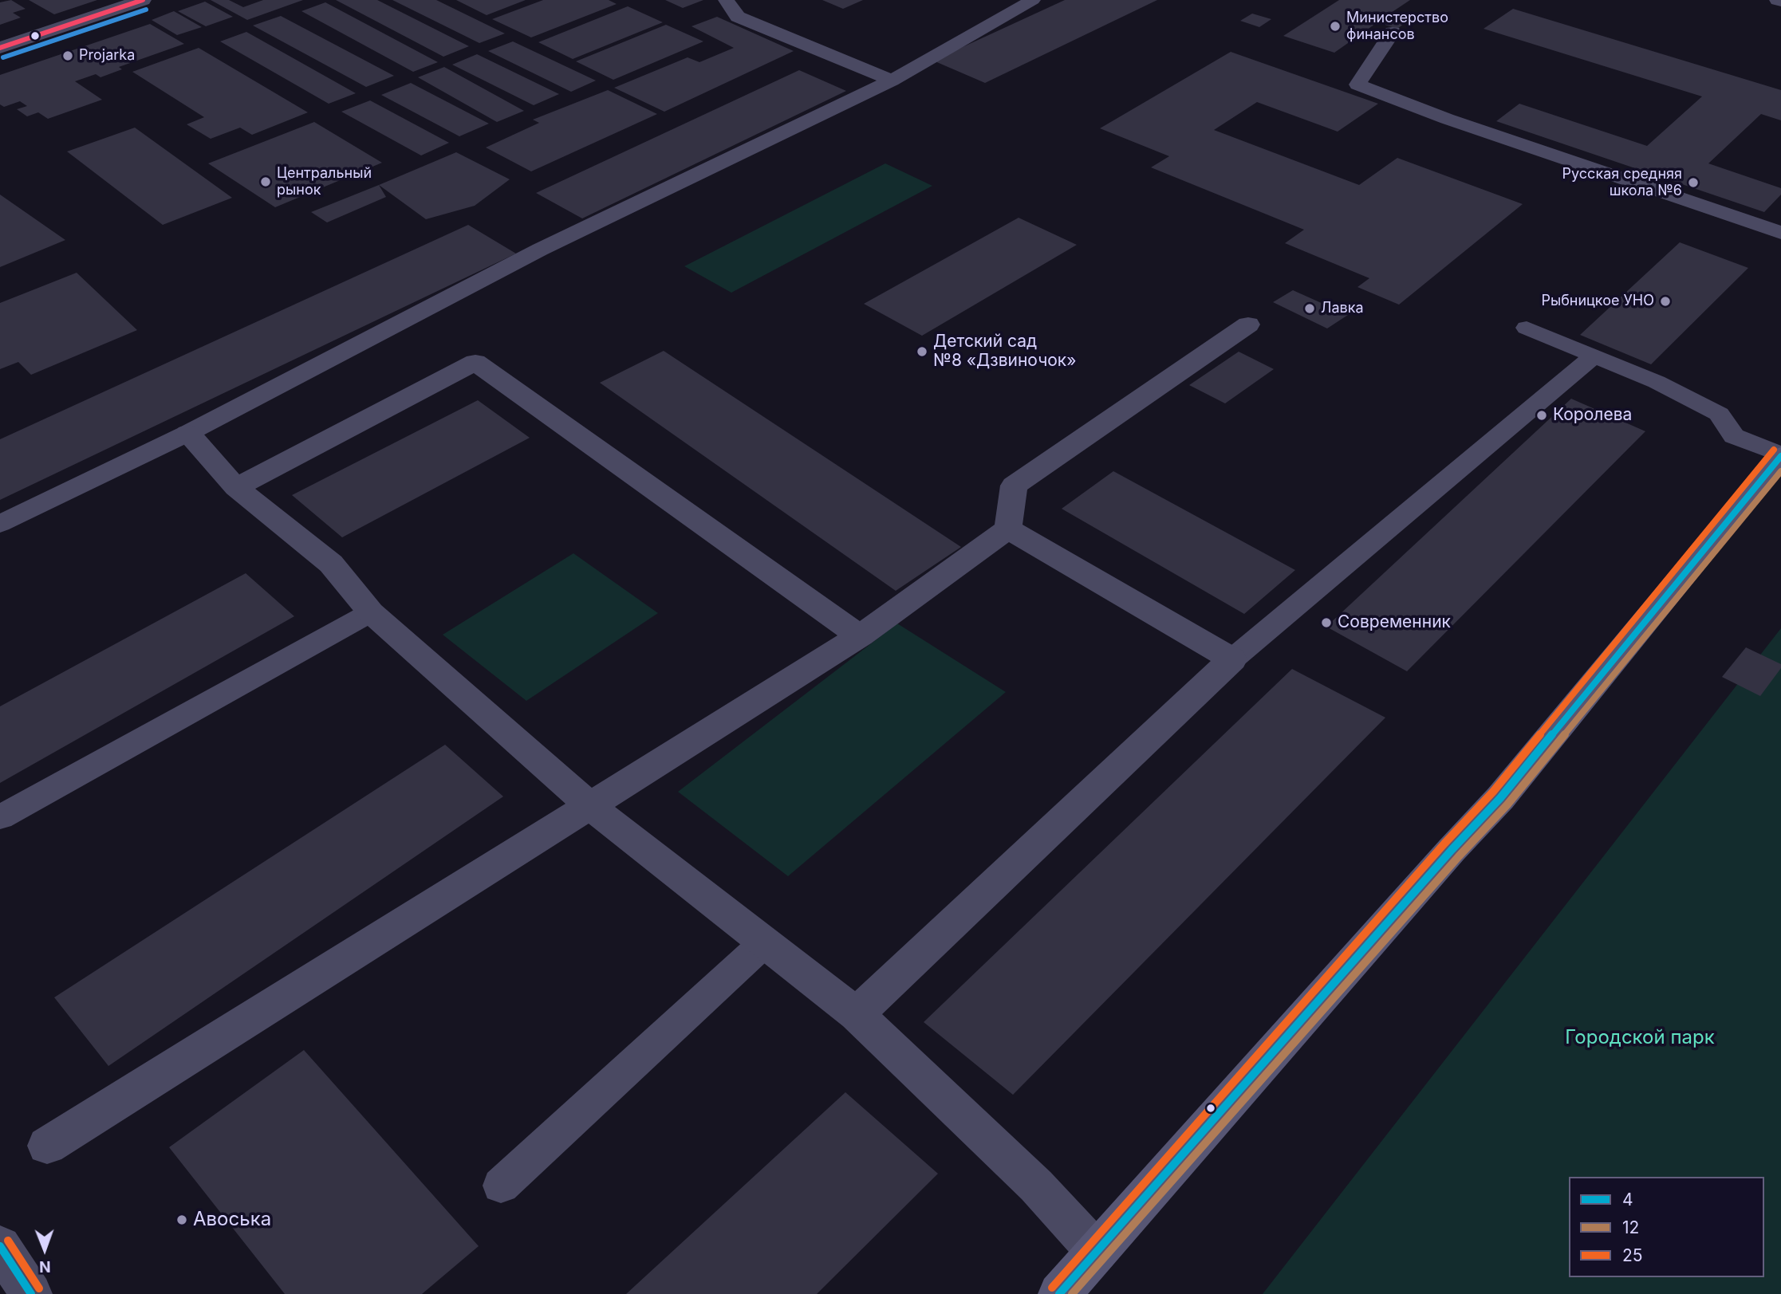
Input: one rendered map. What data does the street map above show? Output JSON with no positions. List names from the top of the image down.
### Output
{
  "parks": ["Городской парк"],
  "places": [
    "Министерство финансов",
    "Projarka",
    "Центральный рынок",
    "Русская средняя школа №6",
    "Рыбницкое УНО",
    "Лавка",
    "Детский сад №8 «Дзвиночок»",
    "Королева",
    "Современник",
    "Авоська"
  ],
  "lines": ["transit line 25", "transit line 4", "transit line 12"],
  "legend": ["4", "12", "25"],
  "north": "bottom"
}
